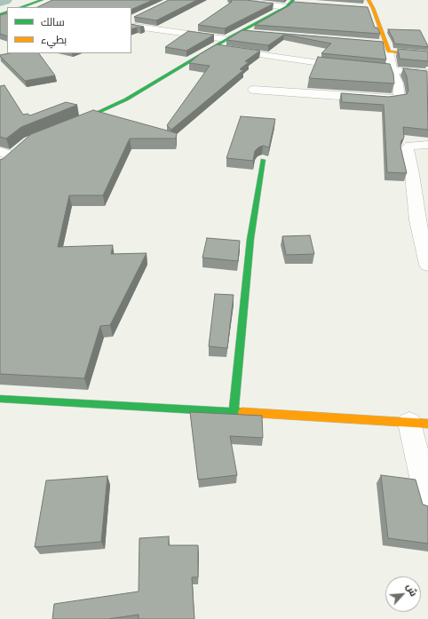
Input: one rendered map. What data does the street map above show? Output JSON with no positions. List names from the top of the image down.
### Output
{
  "legend": ["سالك", "بطيء"],
  "north": "top right"
}
